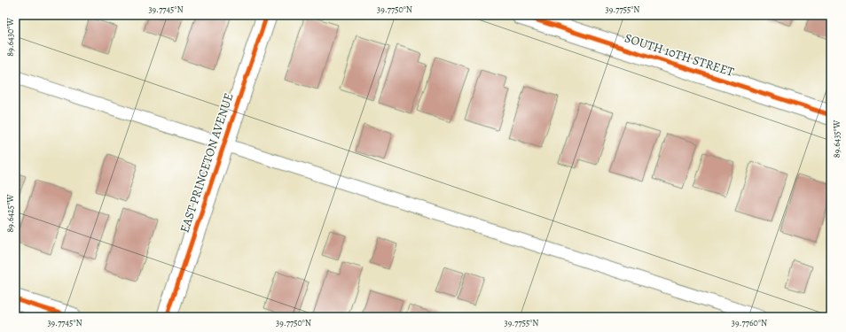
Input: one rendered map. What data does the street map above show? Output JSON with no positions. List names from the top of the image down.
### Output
{
  "streets": {
    "street": ["SOUTH 10TH STREET", "EAST PRINCETON AVENUE"]
  },
  "coordinates": [
    "39.7745°N",
    "39.7750°N",
    "39.7755°N",
    "89.6430°W",
    "89.6435°W",
    "89.6425°W",
    "39.7760°N"
  ]
}
